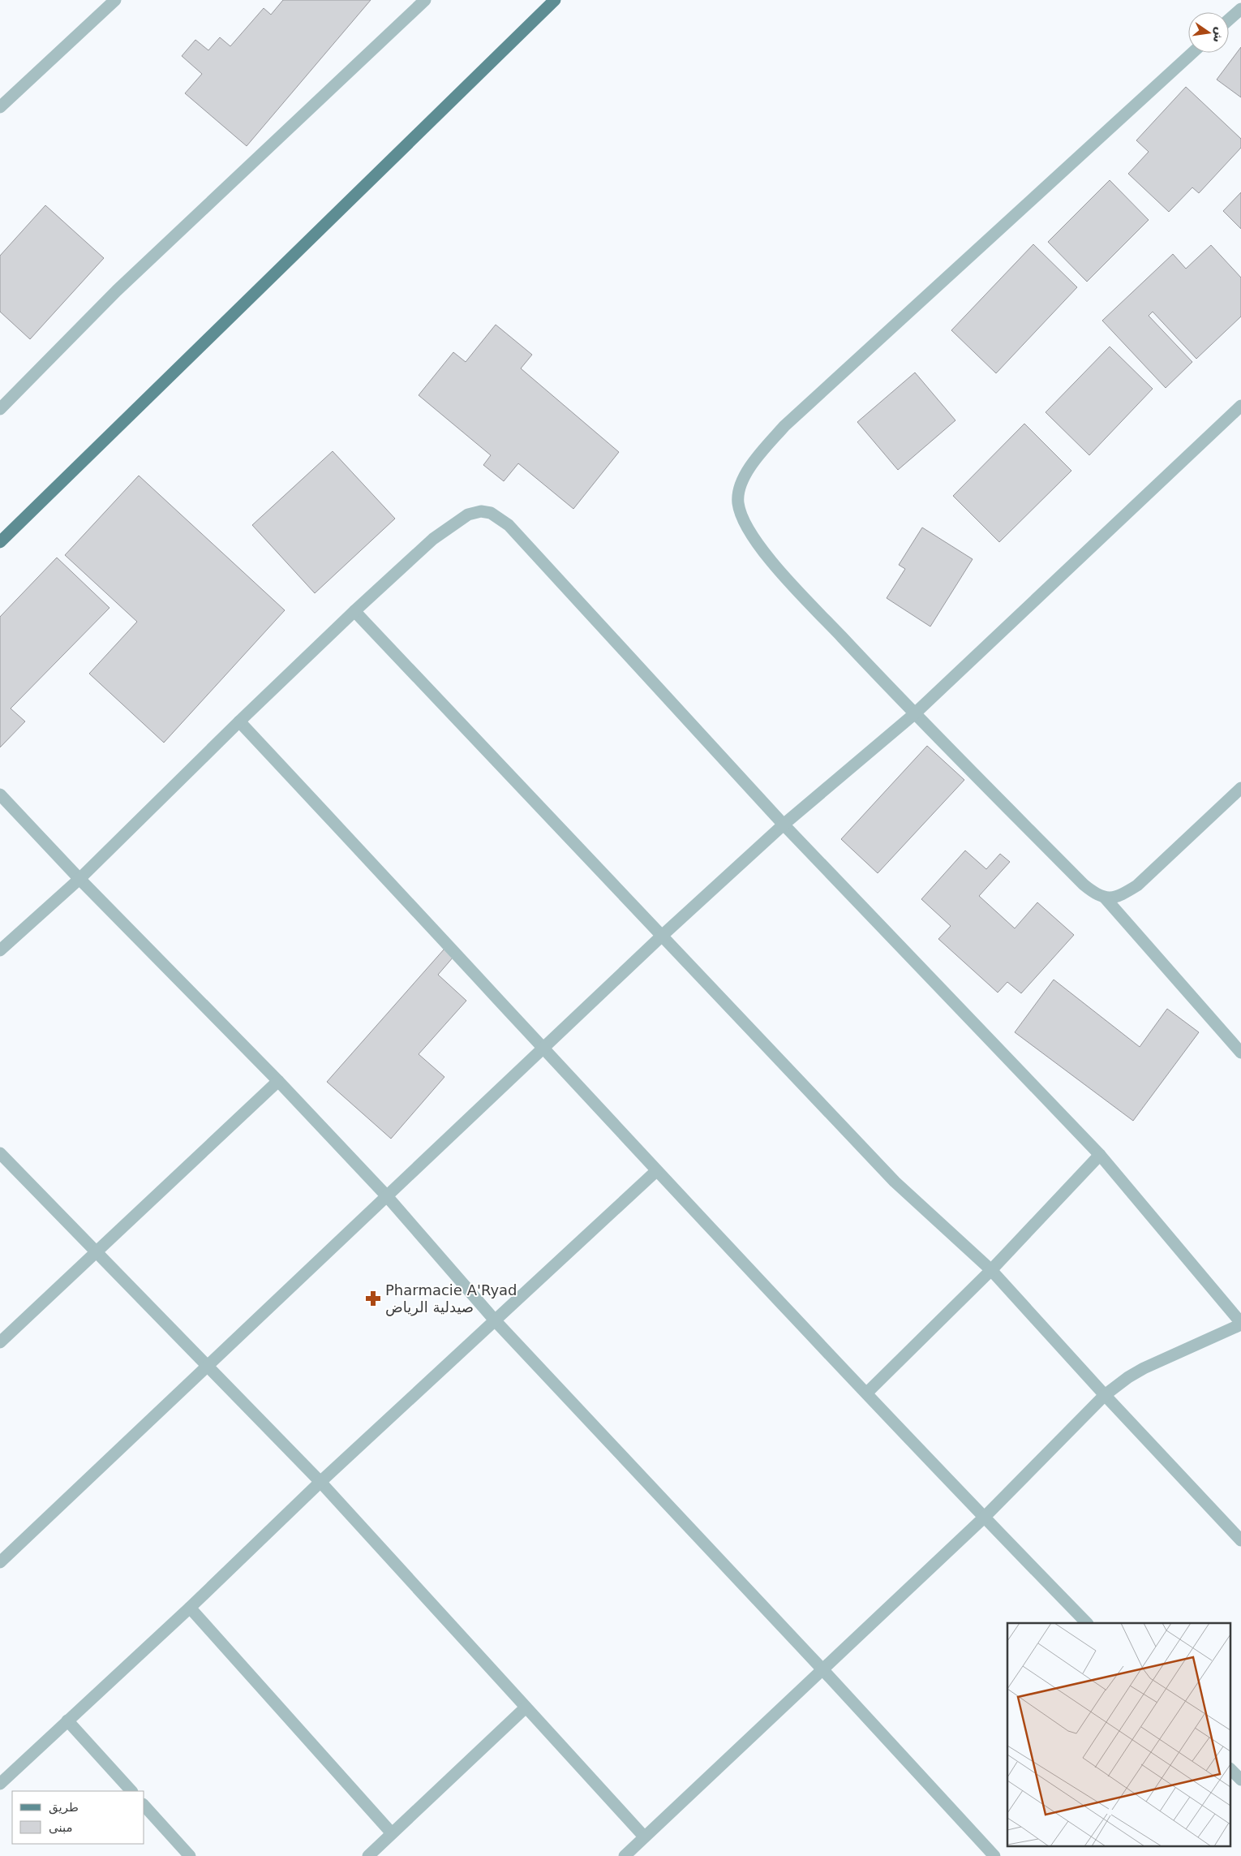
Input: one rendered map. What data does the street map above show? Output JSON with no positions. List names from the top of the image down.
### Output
{
  "places": {
    "pharmacy": ["Pharmacie A'Ryad صيدلية الرياض"]
  },
  "legend": ["طريق", "مبنى"],
  "north": "right"
}
